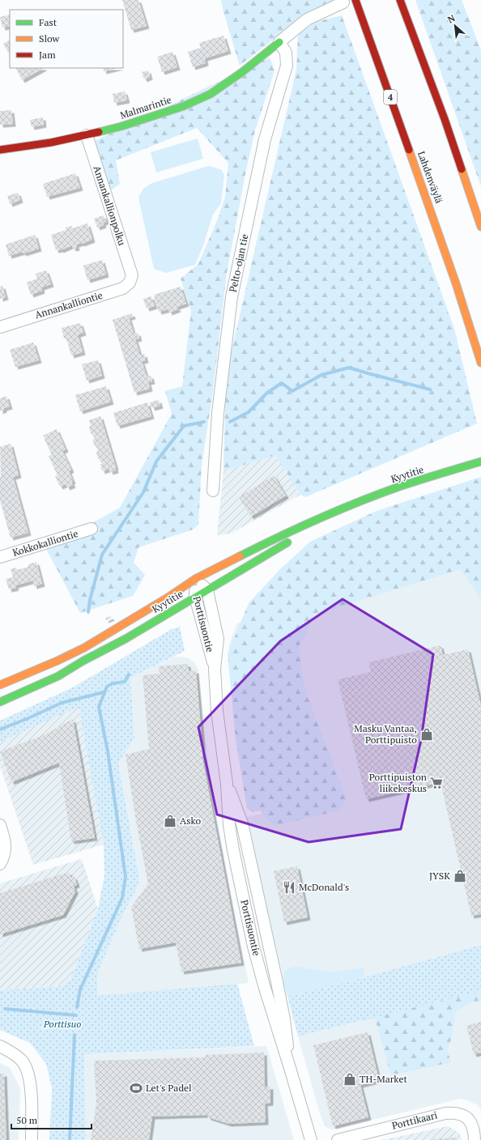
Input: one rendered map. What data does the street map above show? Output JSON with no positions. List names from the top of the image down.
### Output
{
  "streets": {
    "main road": [
      "4",
      "Malmarintie",
      "Lahdenväylä",
      "Kyytitie"
    ],
    "street": [
      "Annankallionpolku",
      "Pelto-ojan tie",
      "Annankalliontie",
      "Kokkokalliontie",
      "Porttisuontie",
      "Porttikaari"
    ]
  },
  "crossings": [
    ["Malmarintie", "Annankallionpolku"],
    ["Malmarintie", "Pelto-ojan tie"],
    ["Annankallionpolku", "Annankalliontie"],
    ["Kyytitie", "Porttisuontie"]
  ],
  "parks": ["Porttisuo"],
  "places": {
    "shop": [
      "Masku Vantaa, Porttipuisto",
      "Asko",
      "JYSK",
      "TH-Market"
    ],
    "supermarket": ["Porttipuiston liikekeskus"],
    "restaurant": ["McDonald's"],
    "sports": ["Let's Padel"]
  },
  "legend": ["Fast", "Slow", "Jam"],
  "scale_bar": "50 m",
  "north": "top left"
}
